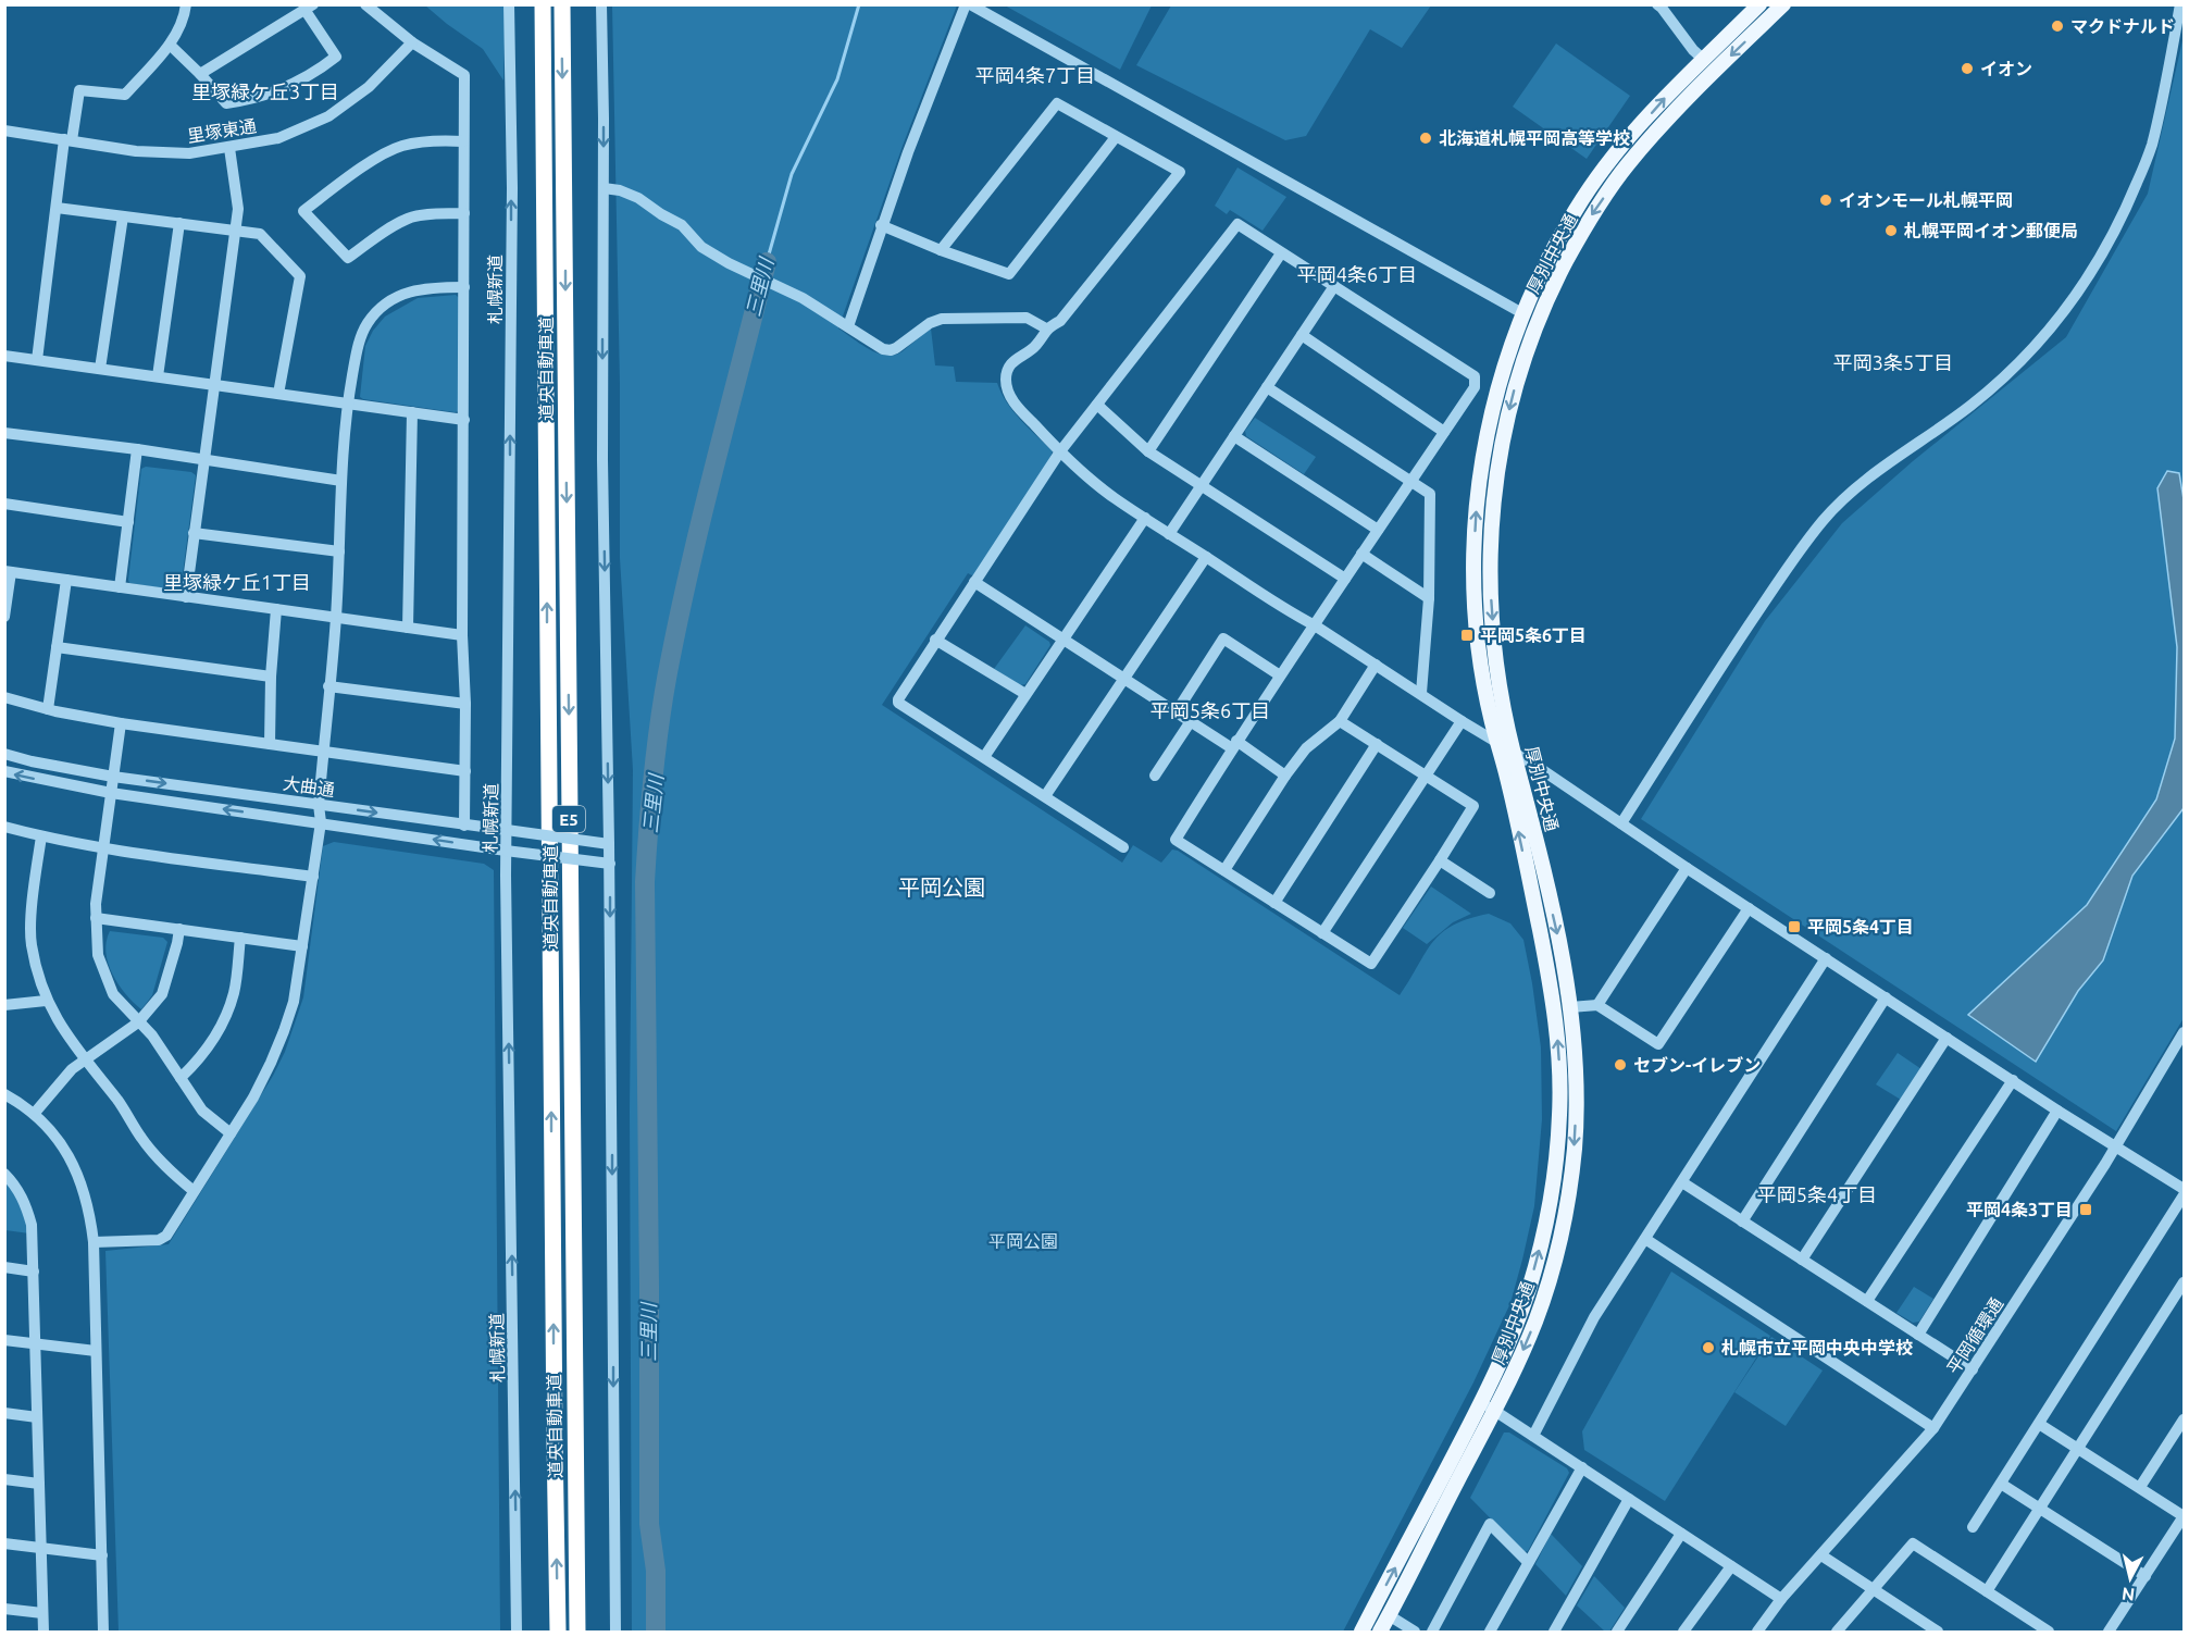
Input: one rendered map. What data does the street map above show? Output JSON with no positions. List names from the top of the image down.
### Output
{
  "streets": {
    "highway": ["道央自動車道", "E5"],
    "main road": ["厚別中央通"],
    "street": [
      "里塚東通",
      "札幌新道",
      "大曲通",
      "平岡循環通"
    ]
  },
  "crossings": [
    ["札幌新道", "大曲通"]
  ],
  "districts": [
    "平岡4条7丁目",
    "里塚緑ケ丘3丁目",
    "平岡4条6丁目",
    "平岡3条5丁目",
    "里塚緑ケ丘1丁目",
    "平岡5条6丁目",
    "平岡公園",
    "平岡5条4丁目"
  ],
  "water": ["三里川"],
  "parks": ["平岡公園"],
  "places": {
    "other": [
      "マクドナルド",
      "イオン",
      "北海道札幌平岡高等学校",
      "イオンモール札幌平岡",
      "札幌平岡イオン郵便局",
      "セブン-イレブン",
      "札幌市立平岡中央中学校"
    ],
    "transit": ["平岡5条6丁目", "平岡5条4丁目", "平岡4条3丁目"]
  },
  "north": "bottom"
}
